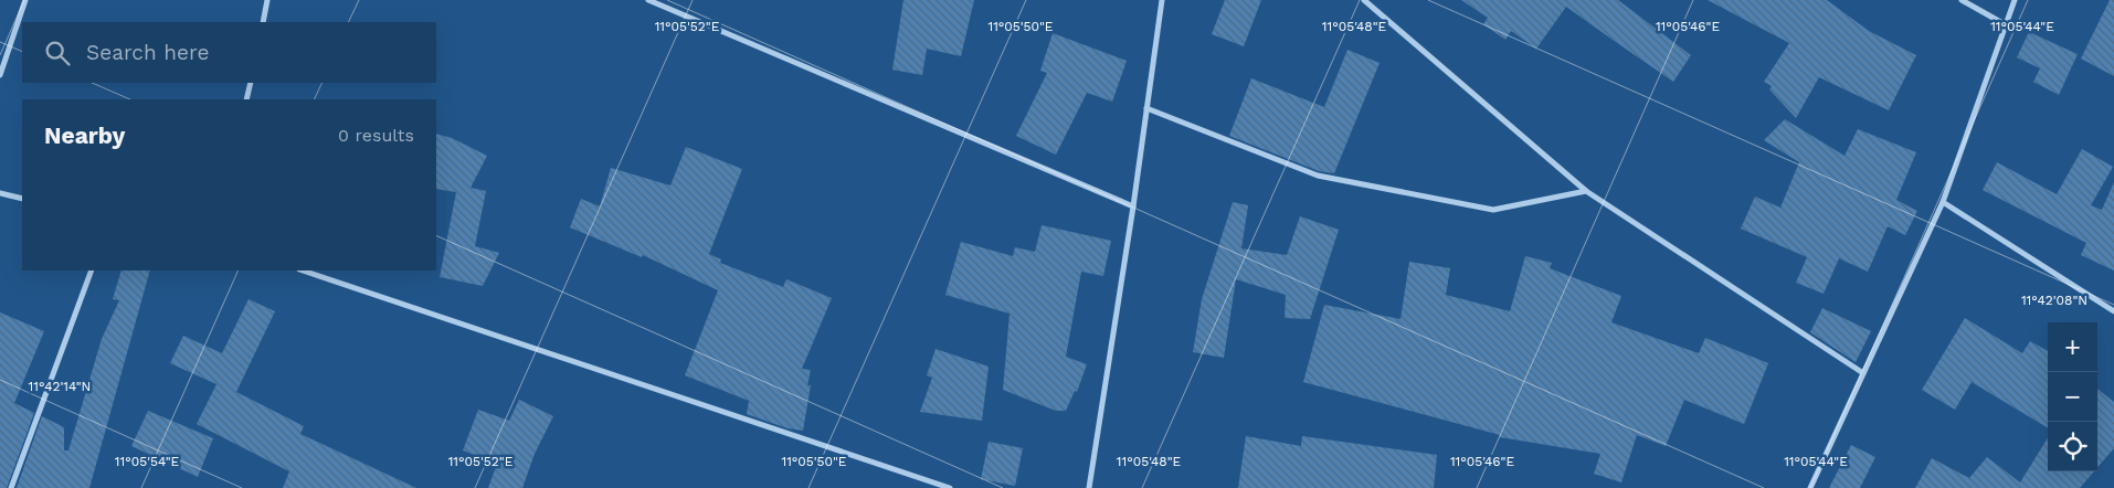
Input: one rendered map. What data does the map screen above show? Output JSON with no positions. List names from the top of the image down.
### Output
{
  "page": {
    "search": "Search here",
    "heading": ["Nearby", "0 results"],
    "map_buttons": ["+", "−"]
  },
  "coordinates": [
    "11°05'52\"E",
    "11°05'50\"E",
    "11°05'48\"E",
    "11°05'46\"E",
    "11°05'44\"E",
    "11°42'08\"N",
    "11°42'14\"N",
    "11°05'54\"E"
  ]
}
